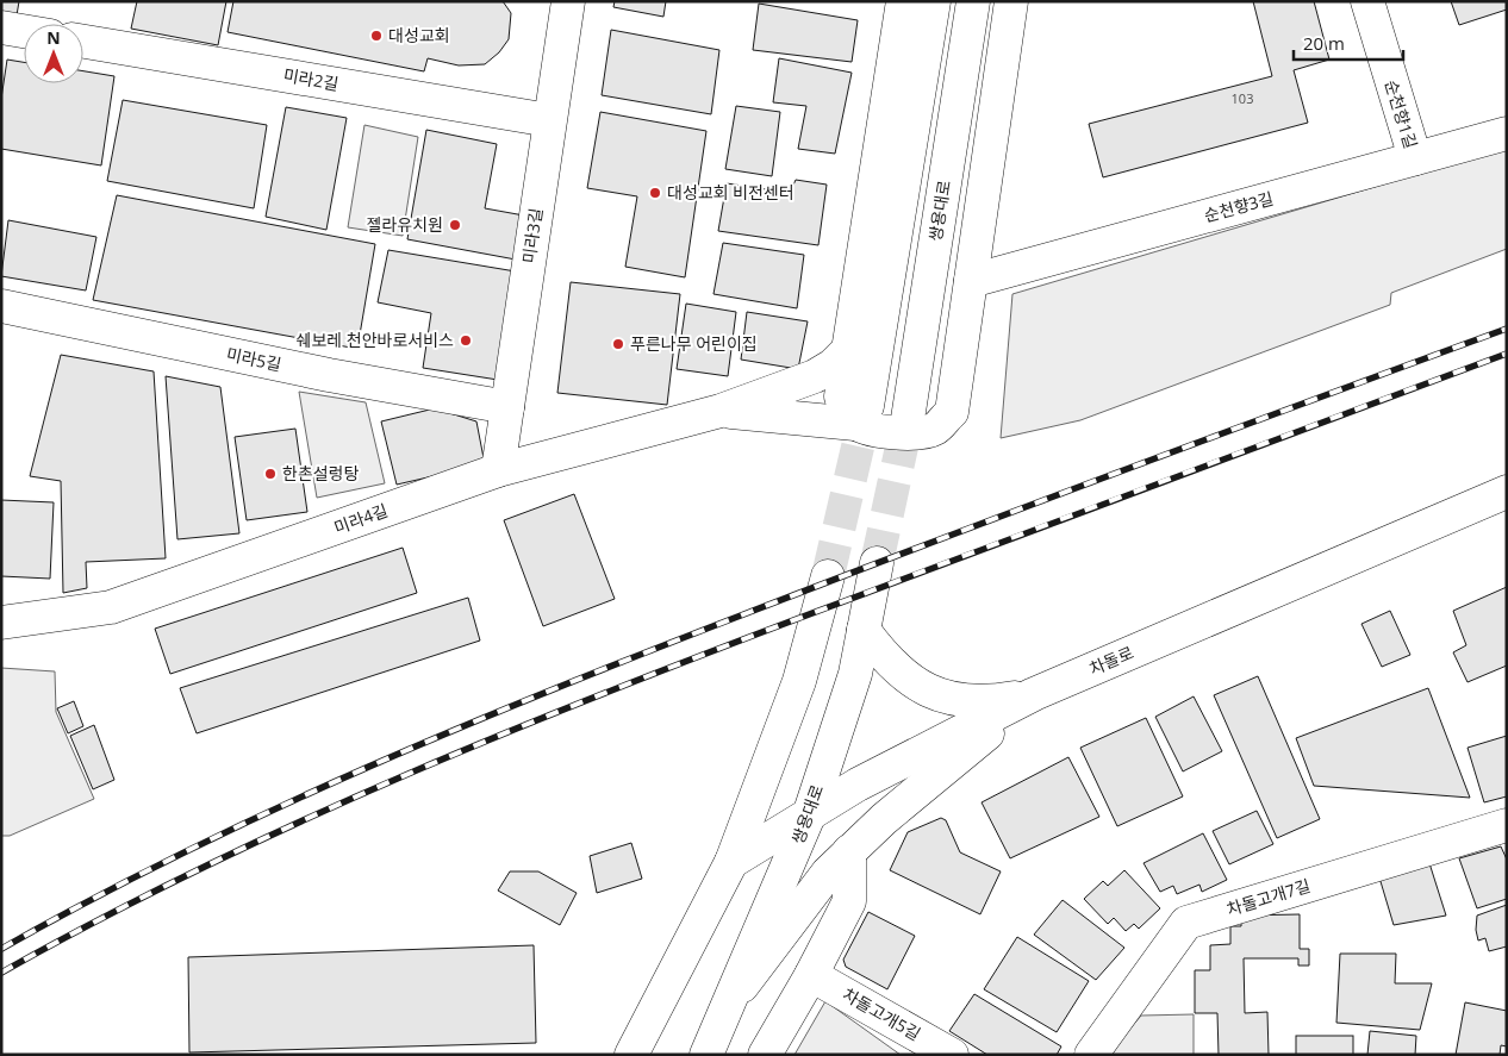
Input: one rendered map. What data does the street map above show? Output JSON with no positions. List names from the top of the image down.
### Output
{
  "streets": {
    "street": [
      "미라2길",
      "순천향1길",
      "순천향3길",
      "쌍용대로",
      "미라3길",
      "미라5길",
      "미라4길",
      "차돌로",
      "차돌고개7길",
      "차돌고개5길"
    ]
  },
  "crossings": [
    ["미라2길", "미라3길"],
    ["순천향1길", "순천향3길"],
    ["쌍용대로", "차돌로"],
    ["미라3길", "미라5길"],
    ["미라3길", "미라4길"]
  ],
  "places": [
    "대성교회",
    "대성교회 비전센터",
    "젤라유치원",
    "쉐보레 천안바로서비스",
    "푸른나무 어린이집",
    "한촌설렁탕"
  ],
  "house_numbers": ["103"],
  "scale_bar": "20 m",
  "north": "top"
}
